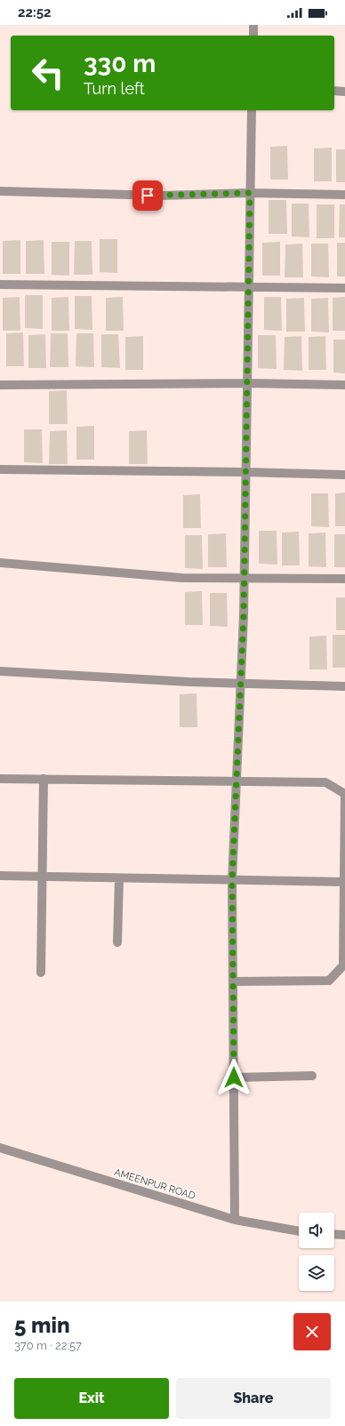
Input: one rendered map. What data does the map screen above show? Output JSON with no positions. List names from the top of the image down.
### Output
{
  "streets": {
    "street": ["AMEENPUR ROAD"]
  },
  "page": {
    "status": "22:52",
    "turn": ["330 m", "Turn left"],
    "heading": ["5 min", "370 m · 22:57"],
    "buttons": ["Exit", "Share"]
  }
}
